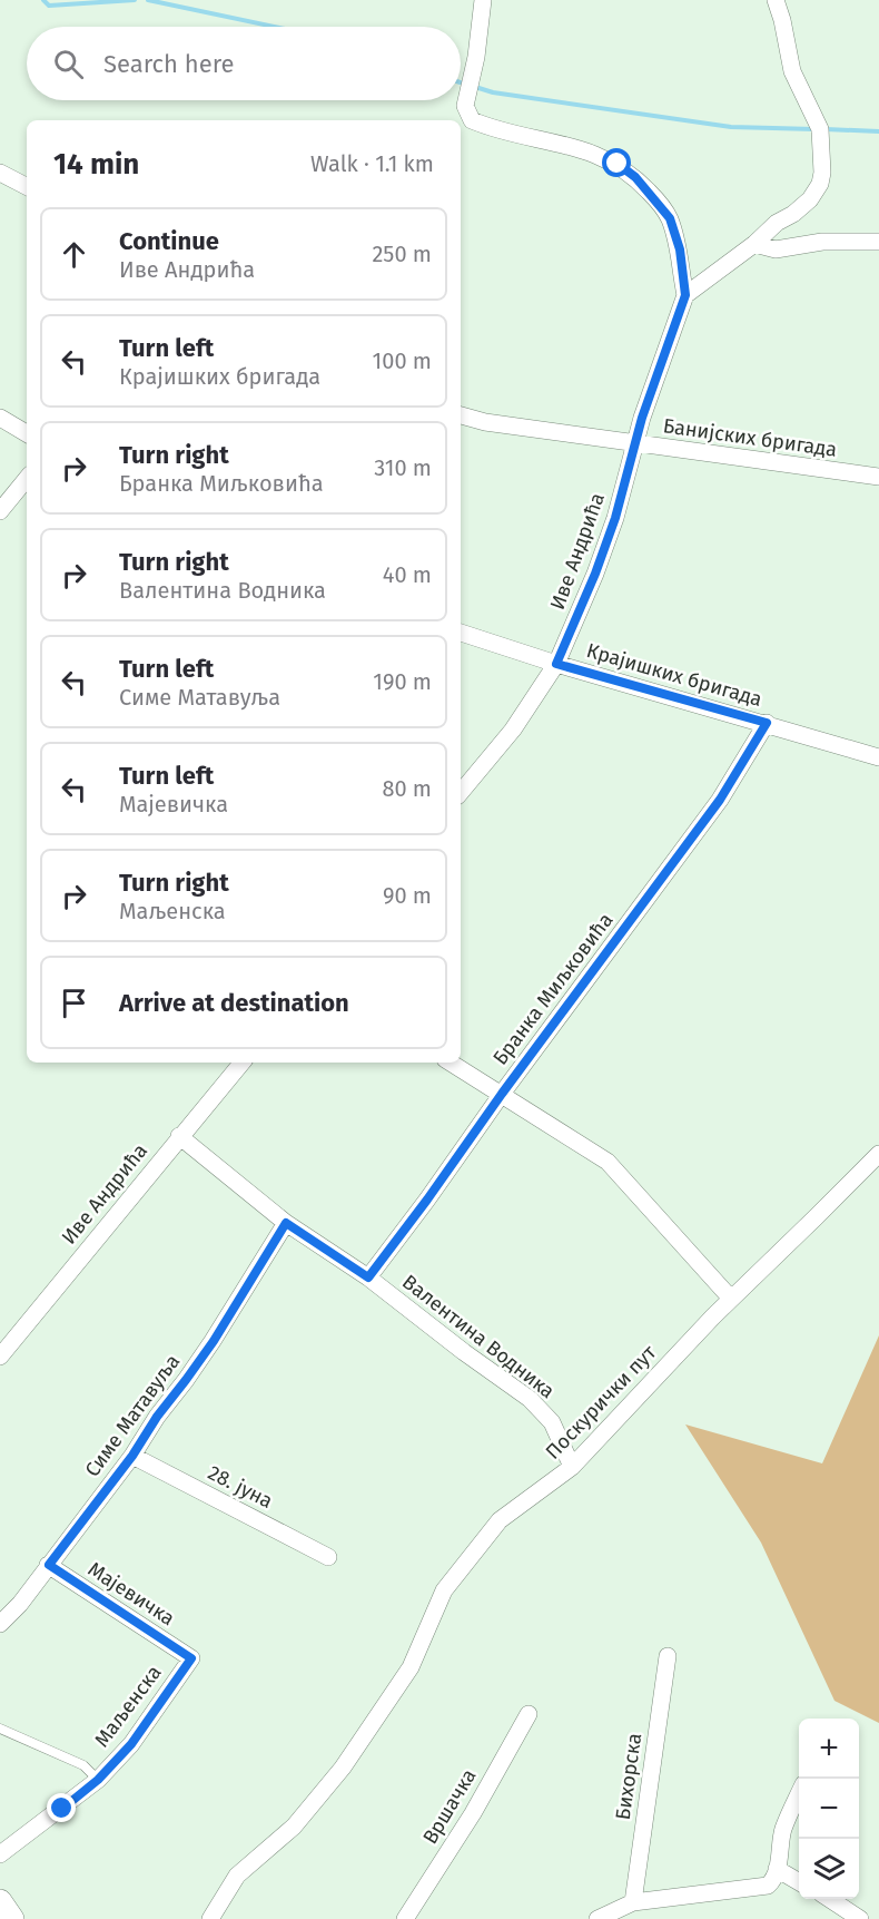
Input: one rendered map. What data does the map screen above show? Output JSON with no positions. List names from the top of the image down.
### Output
{
  "streets": {
    "street": [
      "Банијских бригада",
      "Иве Андрића",
      "Крајишких бригада",
      "Бранка Миљковића",
      "Валентина Водника",
      "Поскурички пут",
      "Симе Матавуља",
      "28. јуна",
      "Мајевичка",
      "Маљенска",
      "Бихорска",
      "Вршачка"
    ]
  },
  "crossings": [
    ["Банијских бригада", "Иве Андрића"],
    ["Иве Андрића", "Крајишких бригада"],
    ["Иве Андрића", "Валентина Водника"],
    ["Крајишких бригада", "Бранка Миљковића"],
    ["Бранка Миљковића", "Валентина Водника"],
    ["Валентина Водника", "Поскурички пут"],
    ["Валентина Водника", "Симе Матавуља"],
    ["Симе Матавуља", "28. јуна"],
    ["Симе Матавуља", "Мајевичка"],
    ["Мајевичка", "Маљенска"]
  ],
  "page": {
    "search": "Search here",
    "heading": ["14 min", "Walk · 1.1 km"],
    "list": [
      ["Continue", "Иве Андрића", "250 m"],
      ["Turn left", "Крајишких бригада", "100 m"],
      ["Turn right", "Бранка Миљковића", "310 m"],
      ["Turn right", "Валентина Водника", "40 m"],
      ["Turn left", "Симе Матавуља", "190 m"],
      ["Turn left", "Мајевичка", "80 m"],
      ["Turn right", "Маљенска", "90 m"],
      "Arrive at destination"
    ],
    "map_buttons": ["+", "−"]
  }
}
